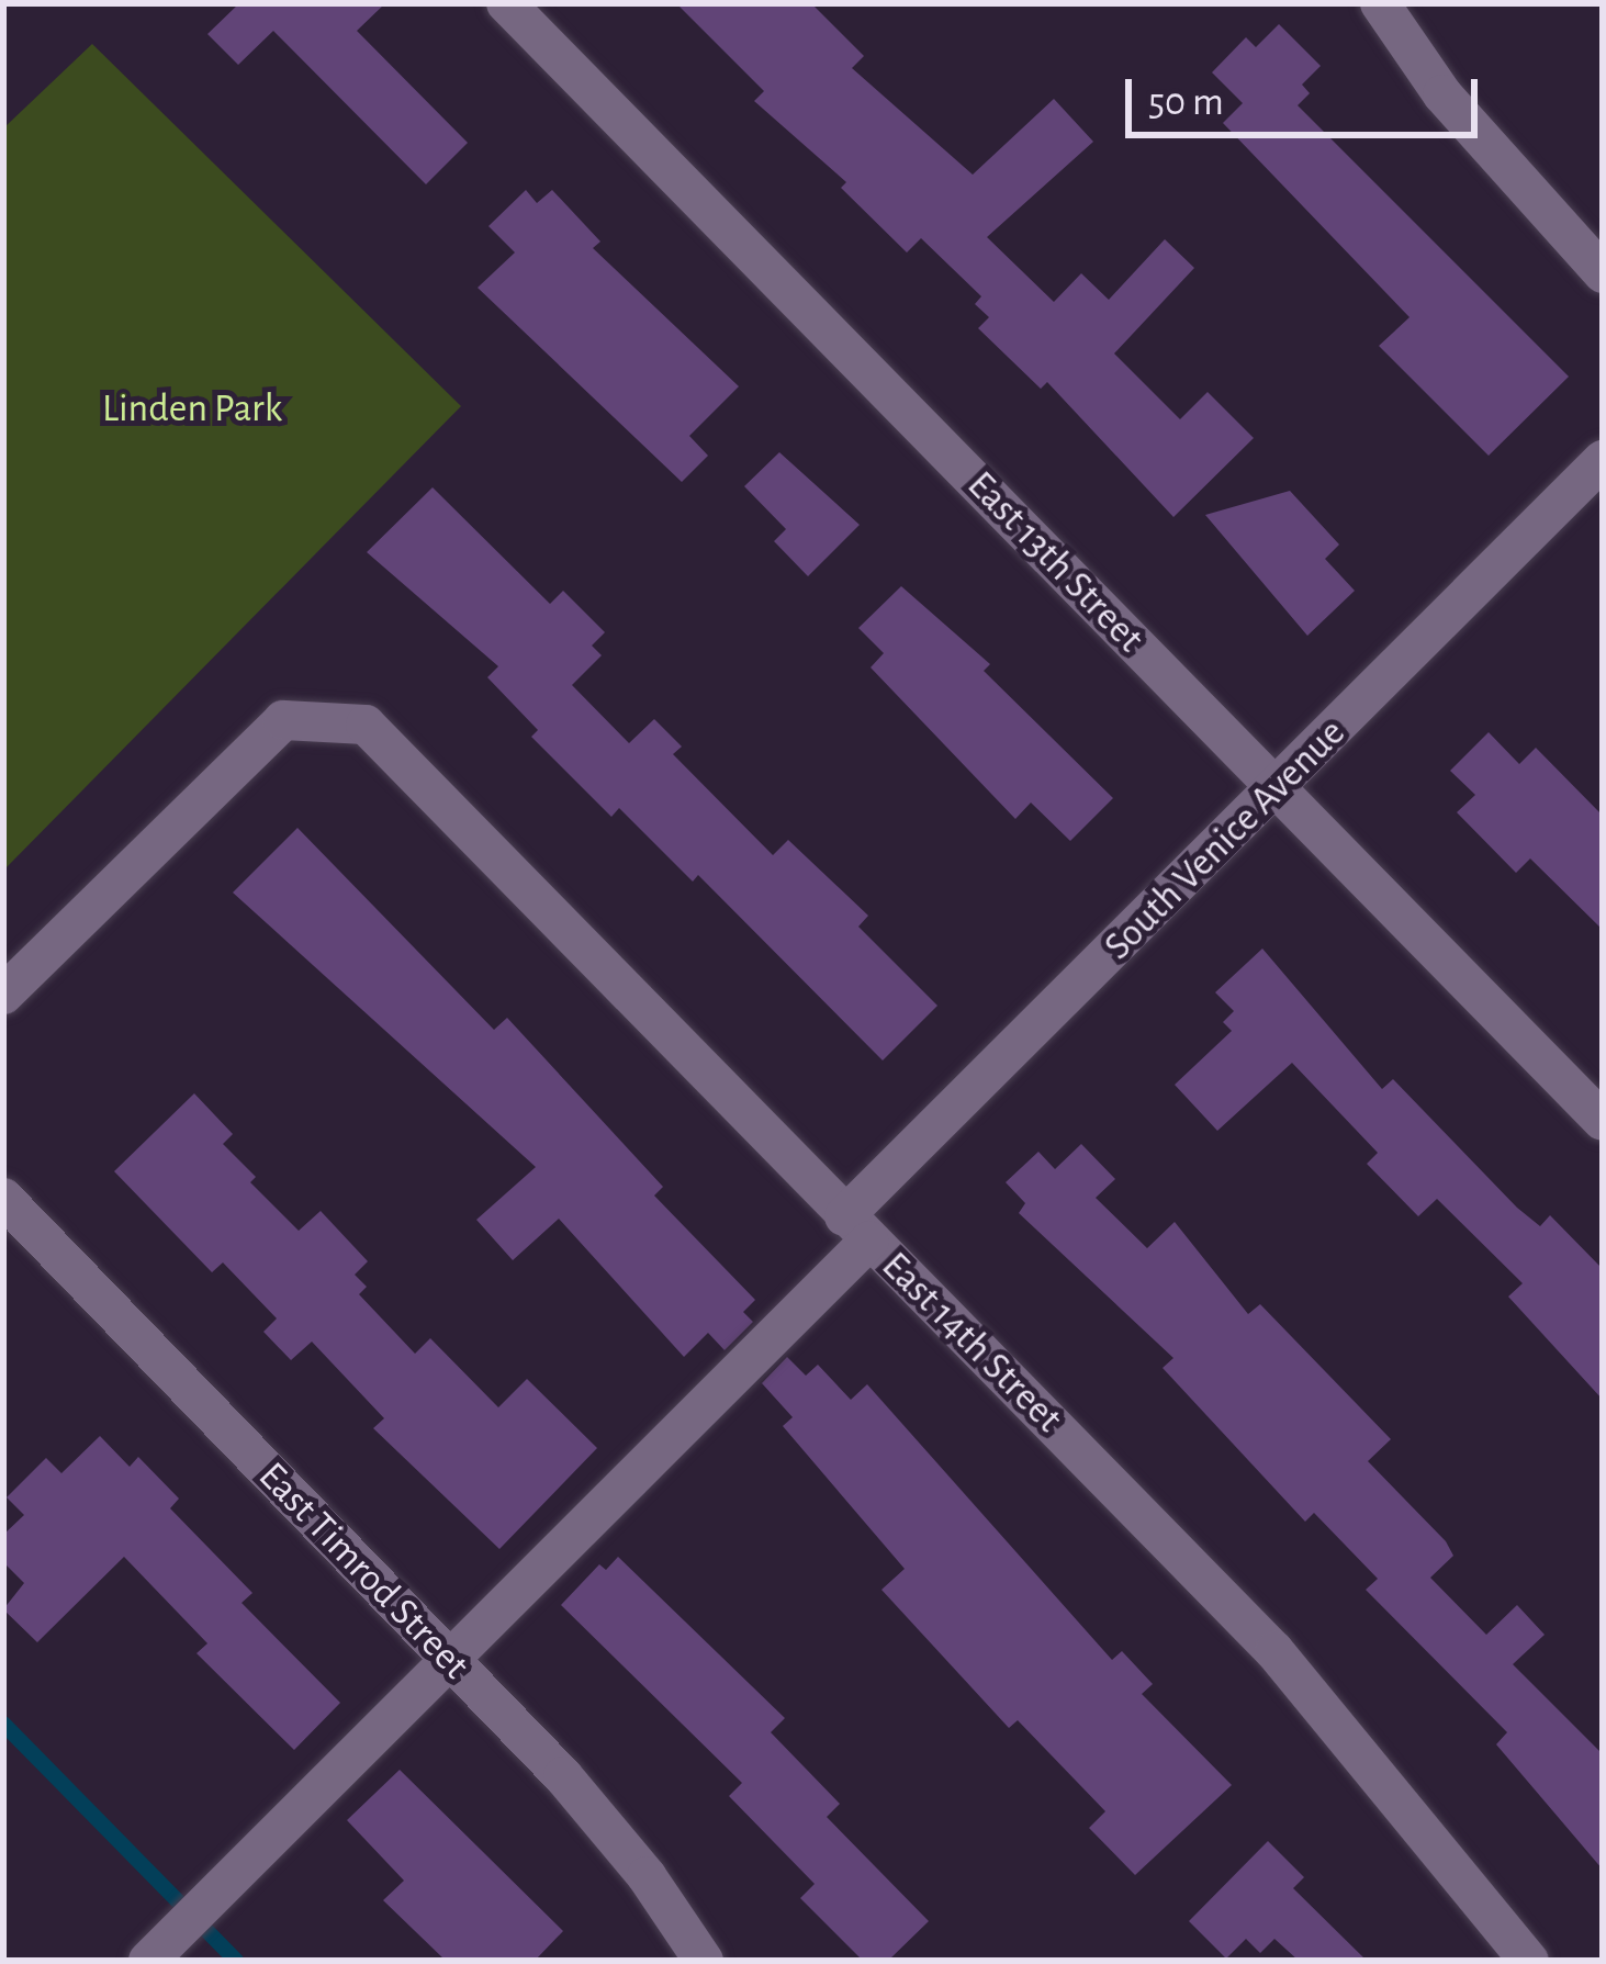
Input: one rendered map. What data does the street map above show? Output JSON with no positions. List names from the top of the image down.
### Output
{
  "streets": {
    "street": [
      "East 13th Street",
      "South Venice Avenue",
      "East 14th Street",
      "East Timrod Street"
    ]
  },
  "crossings": [
    ["East 13th Street", "South Venice Avenue"],
    ["South Venice Avenue", "East 14th Street"],
    ["South Venice Avenue", "East Timrod Street"]
  ],
  "parks": ["Linden Park"],
  "scale_bar": "50 m"
}
